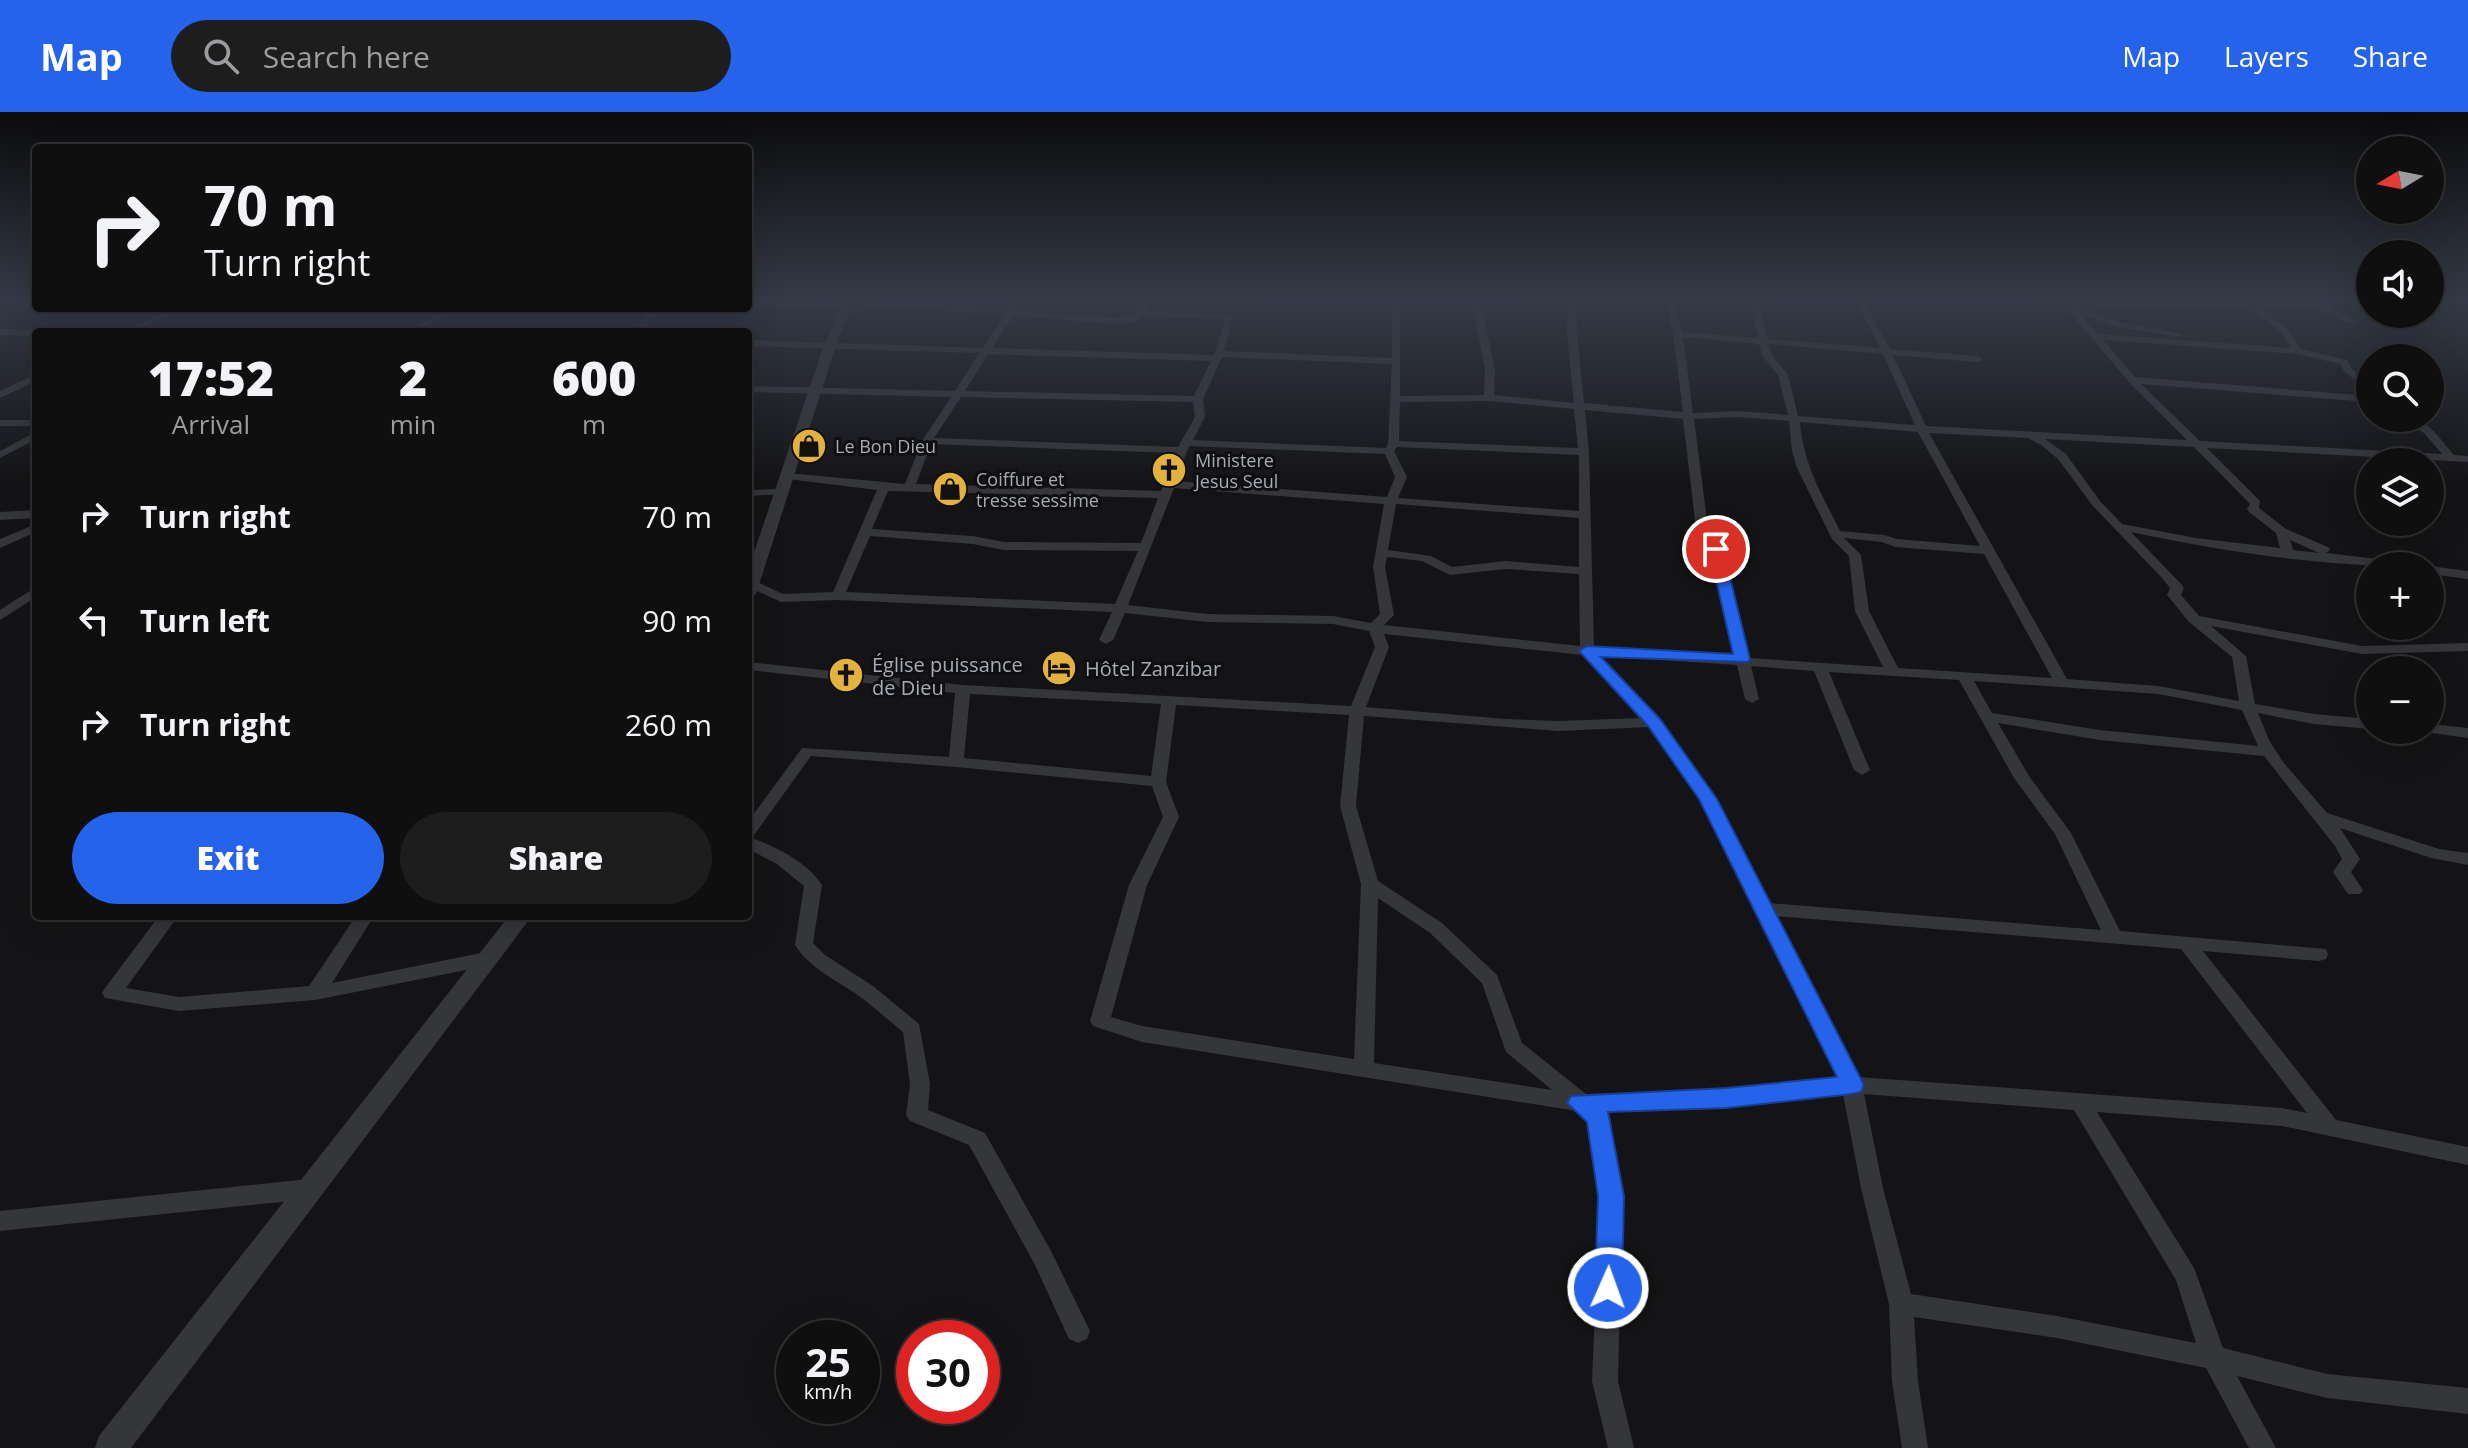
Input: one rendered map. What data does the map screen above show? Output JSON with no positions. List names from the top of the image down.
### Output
{
  "places": {
    "shop": ["Le Bon Dieu", "Coiffure et tresse sessime"],
    "church": ["Ministere Jesus Seul", "Église puissance de Dieu"],
    "hotel": ["Hôtel Zanzibar"]
  },
  "north": "left",
  "page": {
    "header": "Map",
    "search": "Search here",
    "nav": ["Map", "Layers", "Share"],
    "map_buttons": ["+", "−"],
    "turn": ["70 m", "Turn right"],
    "eta": [
      "17:52",
      "Arrival",
      "2",
      "min",
      "600",
      "m"
    ],
    "list": [
      {
        "name": "Turn right",
        "value": "70 m"
      },
      {
        "name": "Turn left",
        "value": "90 m"
      },
      {
        "name": "Turn right",
        "value": "260 m"
      }
    ],
    "buttons": ["Exit", "Share"],
    "speed": "25 km/h",
    "limit": "30"
  }
}
